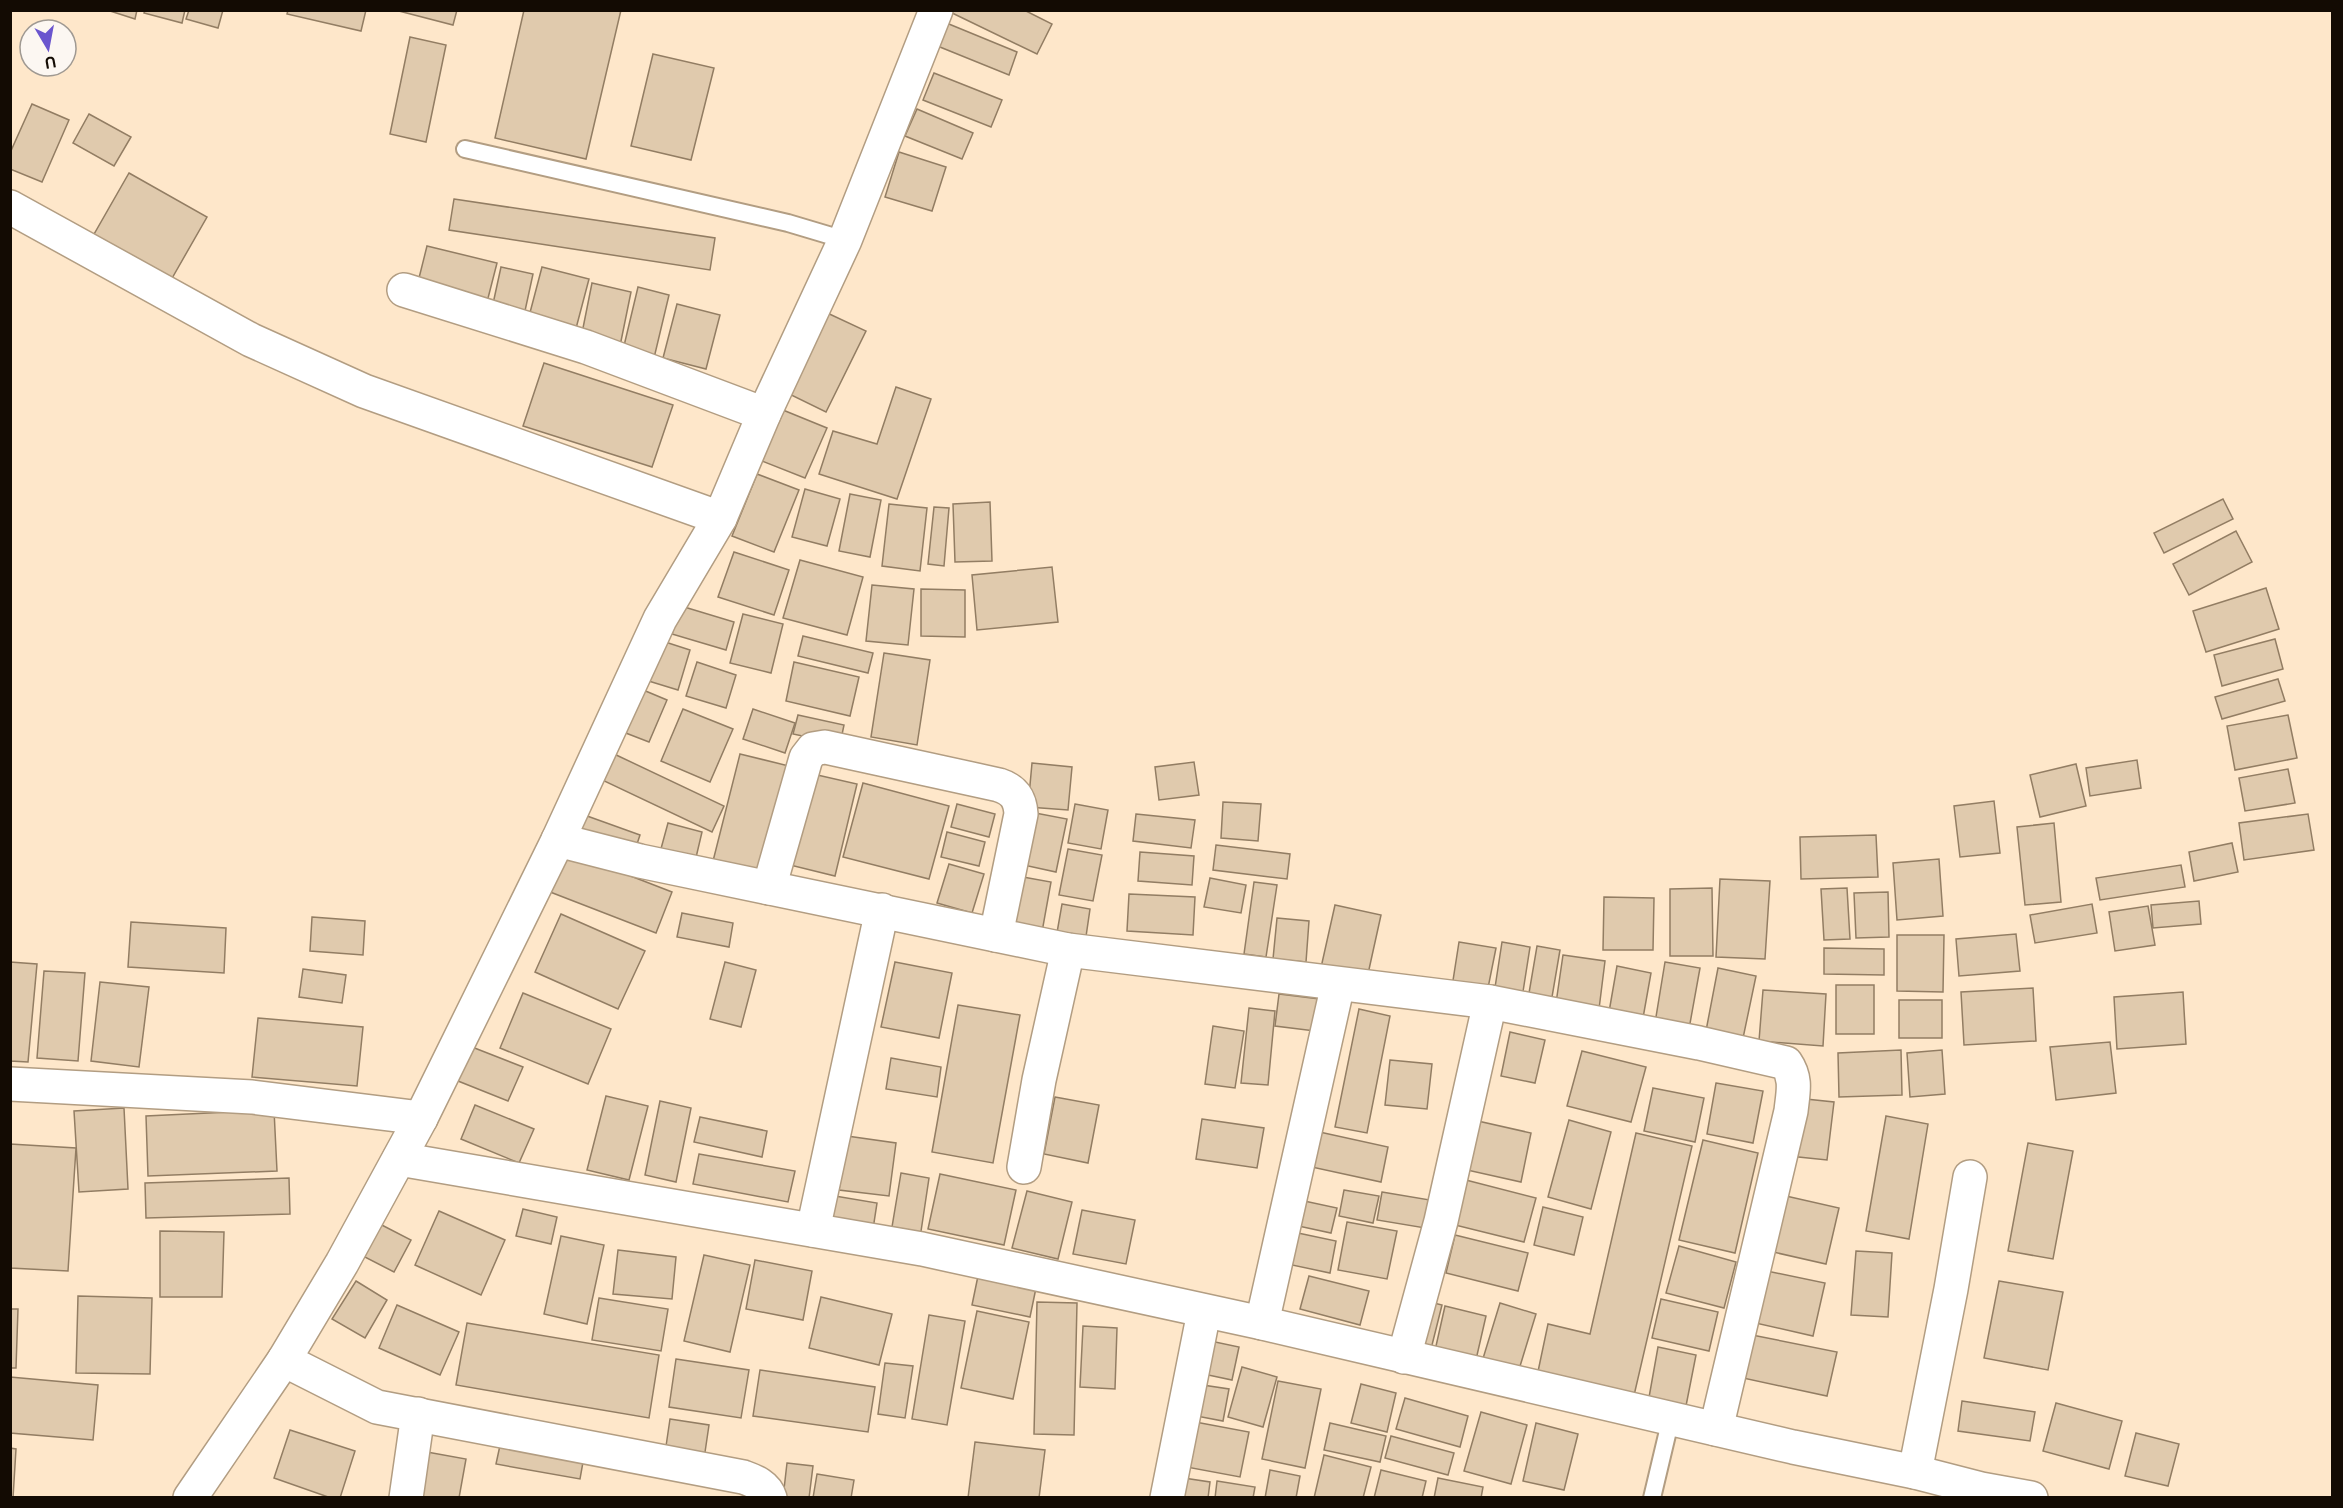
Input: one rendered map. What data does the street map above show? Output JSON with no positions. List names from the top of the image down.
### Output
{
  "north": "bottom"
}
